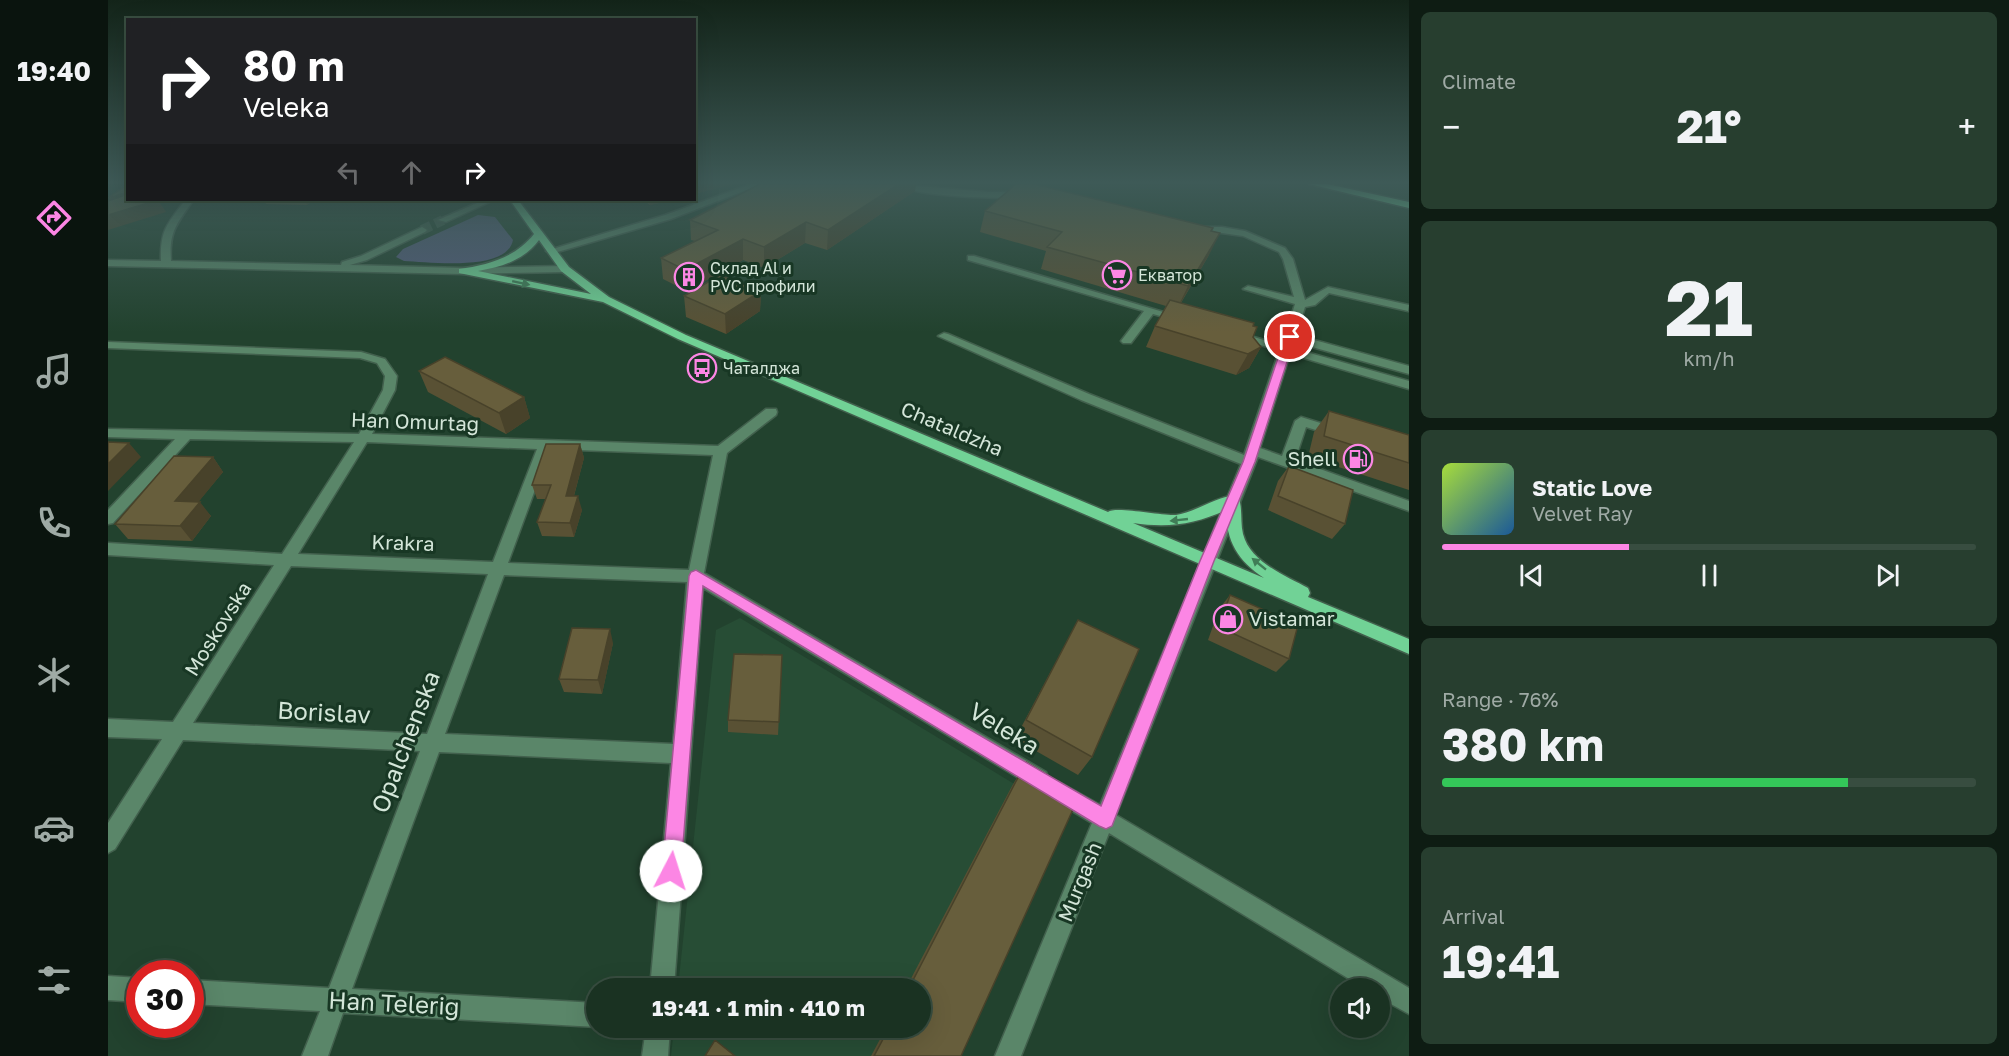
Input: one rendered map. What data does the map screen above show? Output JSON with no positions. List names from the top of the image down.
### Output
{
  "streets": {
    "main road": ["Chataldzha"],
    "street": [
      "Han Omurtag",
      "Krakra",
      "Moskovska",
      "Borislav",
      "Veleka",
      "Opalchenska",
      "Murgash",
      "Han Telerig"
    ]
  },
  "crossings": [
    ["Han Omurtag", "Moskovska"],
    ["Han Omurtag", "Opalchenska"],
    ["Chataldzha", "Murgash"],
    ["Krakra", "Moskovska"],
    ["Krakra", "Veleka"],
    ["Krakra", "Opalchenska"],
    ["Moskovska", "Borislav"],
    ["Borislav", "Opalchenska"],
    ["Veleka", "Murgash"],
    ["Opalchenska", "Han Telerig"]
  ],
  "places": {
    "supermarket": ["Екватор"],
    "building": ["Склад Al и PVC профили"],
    "bus stop": ["Чаталджа"],
    "fuel station": ["Shell"],
    "shop": ["Vistamar"]
  },
  "page": {
    "tabs": "19:40",
    "tile": [
      "Climate",
      ["21", "km/h"],
      ["Range · 76%", "380 km"],
      ["Arrival", "19:41"]
    ],
    "turn": ["80 m", "Veleka"],
    "heat": ["−", "21°", "+"],
    "song": ["Static Love", "Velvet Ray"],
    "limit": "30",
    "trip": "19:41 · 1 min · 410 m"
  }
}
